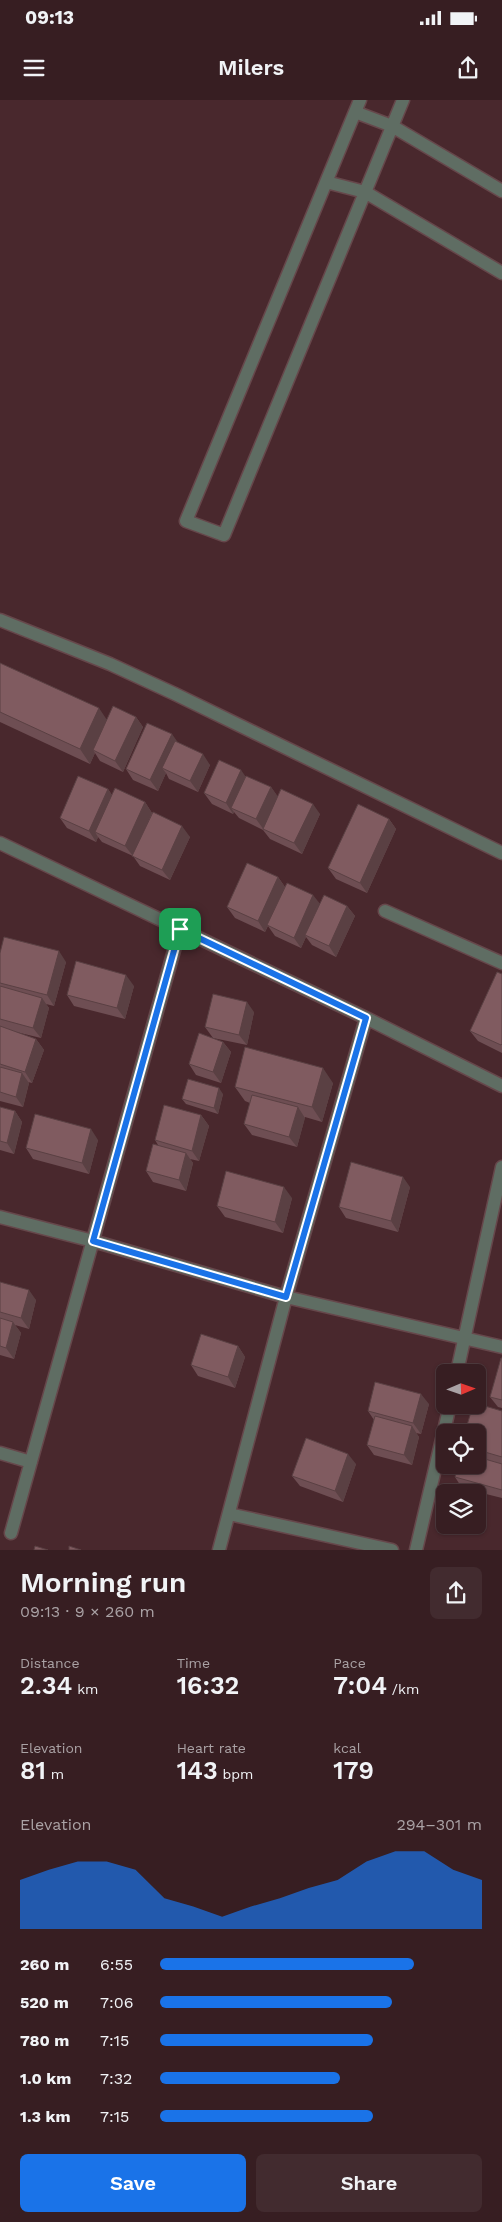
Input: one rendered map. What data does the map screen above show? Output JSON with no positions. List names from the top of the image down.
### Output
{
  "north": "right",
  "page": {
    "status": "09:13",
    "header": "Milers",
    "heading": ["Morning run", "09:13 · 9 × 260 m"],
    "stats": [
      ["Distance", "2.34 km"],
      ["Time", "16:32"],
      ["Pace", "7:04 /km"],
      ["Elevation", "81 m"],
      ["Heart rate", "143 bpm"],
      ["kcal", "179"]
    ],
    "chart": ["Elevation", "294–301 m"],
    "list": [
      {
        "name": "260 m",
        "note": "6:55"
      },
      {
        "name": "520 m",
        "note": "7:06"
      },
      {
        "name": "780 m",
        "note": "7:15"
      },
      {
        "name": "1.0 km",
        "note": "7:32"
      },
      {
        "name": "1.3 km",
        "note": "7:15"
      }
    ],
    "buttons": ["Save", "Share"]
  }
}
